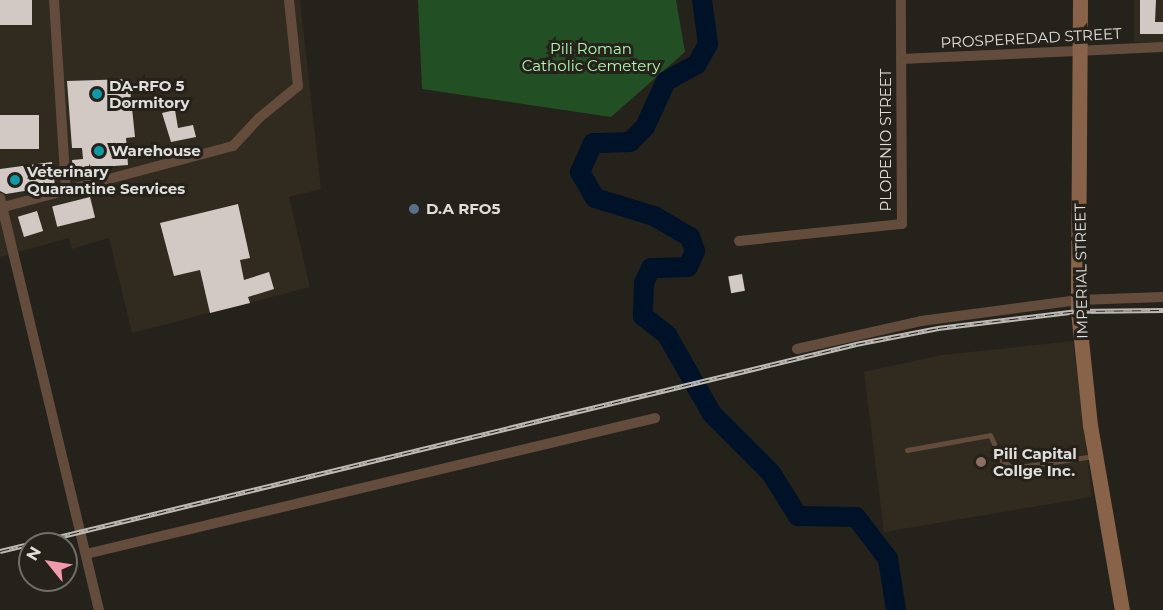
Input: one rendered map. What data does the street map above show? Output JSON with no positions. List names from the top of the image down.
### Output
{
  "streets": {
    "main road": ["IMPERIAL STREET"],
    "street": ["PROSPEREDAD STREET", "PLOPENIO STREET"]
  },
  "crossings": [
    ["PROSPEREDAD STREET", "PLOPENIO STREET"],
    ["PROSPEREDAD STREET", "IMPERIAL STREET"]
  ],
  "parks": ["Pili Roman Catholic Cemetery"],
  "places": [
    "DA-RFO 5 Dormitory",
    "Warehouse",
    "Veterinary Quarantine Services",
    "D.A RFO5",
    "Pili Capital Collge Inc."
  ],
  "north": "top left"
}
